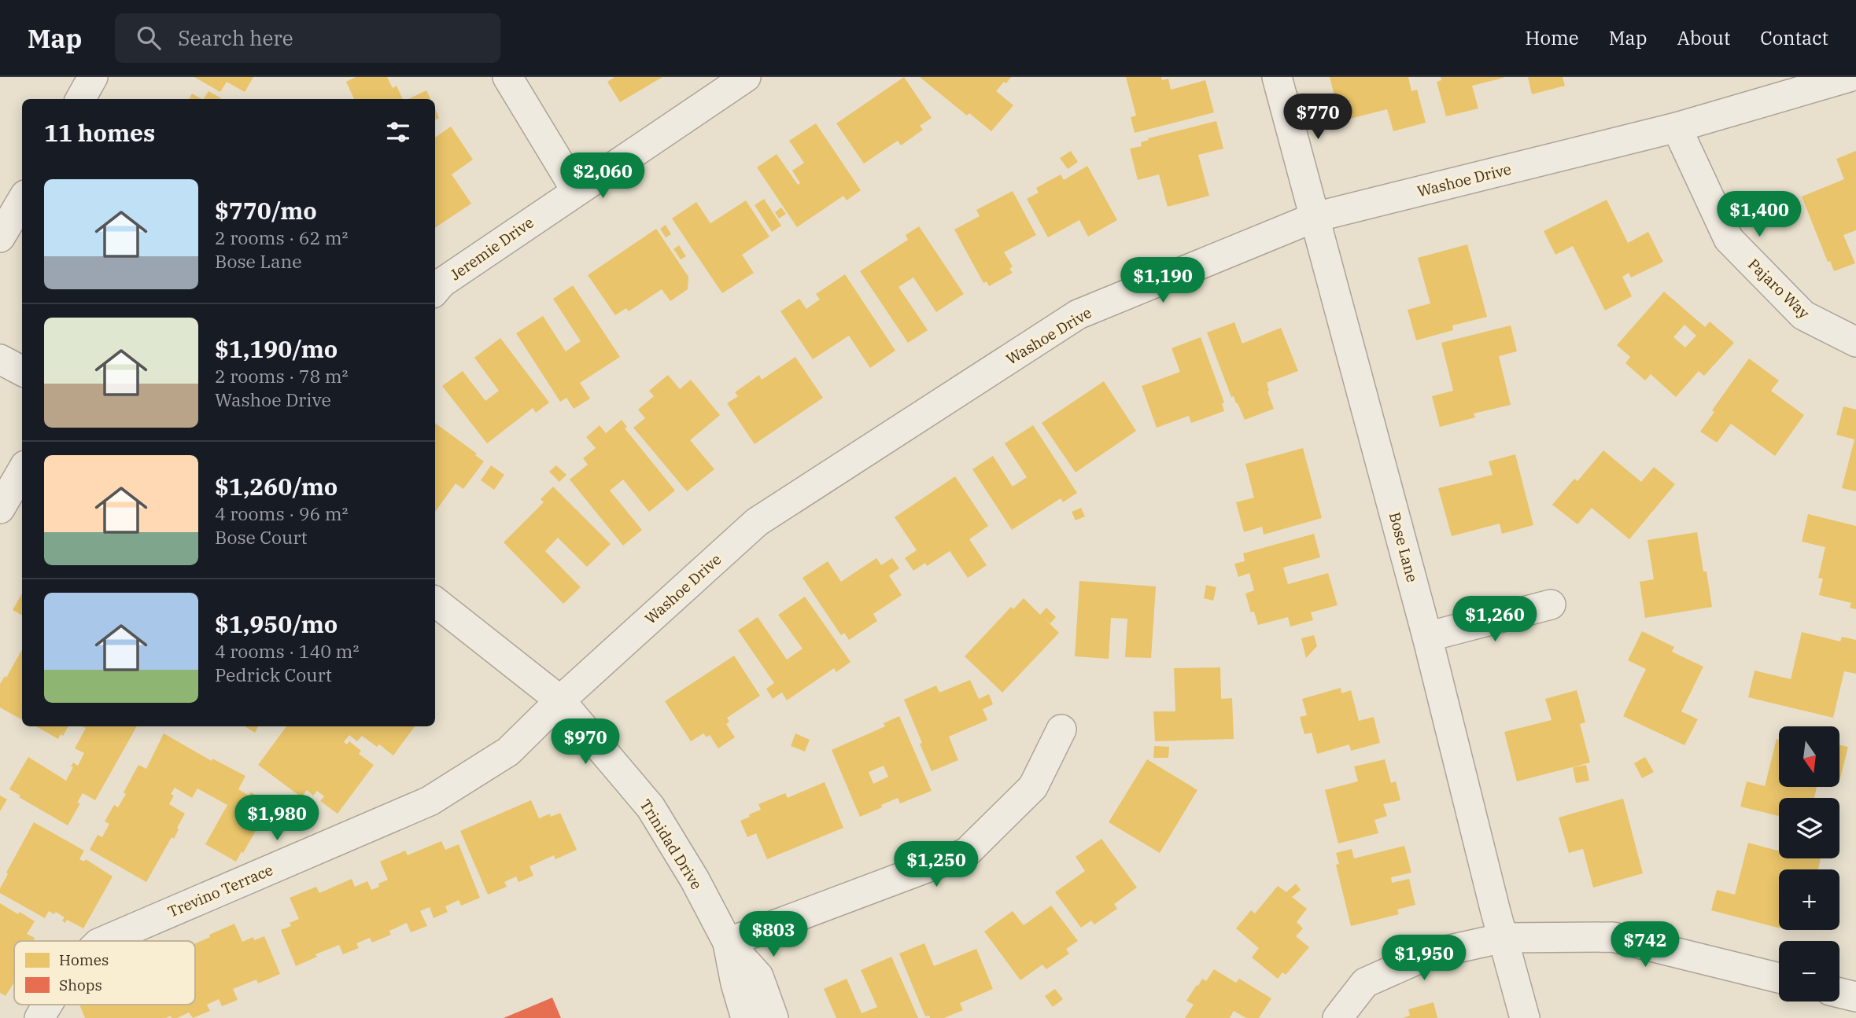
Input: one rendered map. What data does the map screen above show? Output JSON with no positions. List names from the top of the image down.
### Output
{
  "streets": {
    "street": [
      "Washoe Drive",
      "Jeremie Drive",
      "Pajaro Way",
      "Bose Lane",
      "Trinidad Drive",
      "Trevino Terrace"
    ]
  },
  "crossings": [
    ["Washoe Drive", "Pajaro Way"],
    ["Washoe Drive", "Bose Lane"],
    ["Washoe Drive", "Trinidad Drive"],
    ["Washoe Drive", "Trevino Terrace"],
    ["Trinidad Drive", "Trevino Terrace"]
  ],
  "legend": ["Homes", "Shops"],
  "north": "bottom",
  "page": {
    "header": "Map",
    "search": "Search here",
    "nav": [
      "Home",
      "Map",
      "About",
      "Contact"
    ],
    "price": [
      "$770",
      "$2,060",
      "$1,400",
      "$1,190",
      "$1,260",
      "$970",
      "$1,980",
      "$1,250",
      "$803",
      "$742",
      "$1,950"
    ],
    "heading": "11 homes",
    "list": [
      {
        "name": "$770/mo",
        "note": "2 rooms · 62 m² · Bose Lane"
      },
      {
        "name": "$1,190/mo",
        "note": "2 rooms · 78 m² · Washoe Drive"
      },
      {
        "name": "$1,260/mo",
        "note": "4 rooms · 96 m² · Bose Court"
      },
      {
        "name": "$1,950/mo",
        "note": "4 rooms · 140 m² · Pedrick Court"
      }
    ],
    "map_buttons": ["+", "−"]
  }
}
